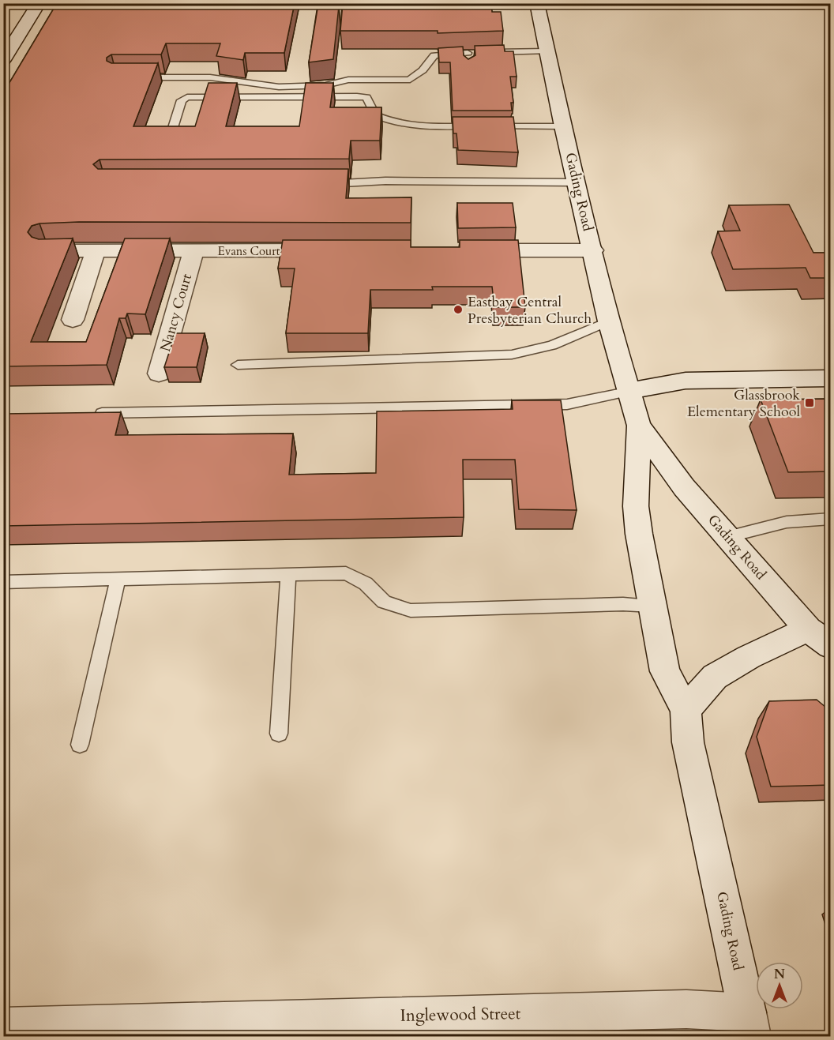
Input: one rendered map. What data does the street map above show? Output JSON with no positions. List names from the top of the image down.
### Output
{
  "streets": {
    "street": [
      "Gading Road",
      "Evans Court",
      "Nancy Court",
      "Inglewood Street"
    ]
  },
  "crossings": [
    ["Gading Road", "Inglewood Street"],
    ["Evans Court", "Nancy Court"]
  ],
  "places": {
    "other": ["Eastbay Central Presbyterian Church"],
    "transit": ["Glassbrook Elementary School"]
  },
  "north": "top"
}
